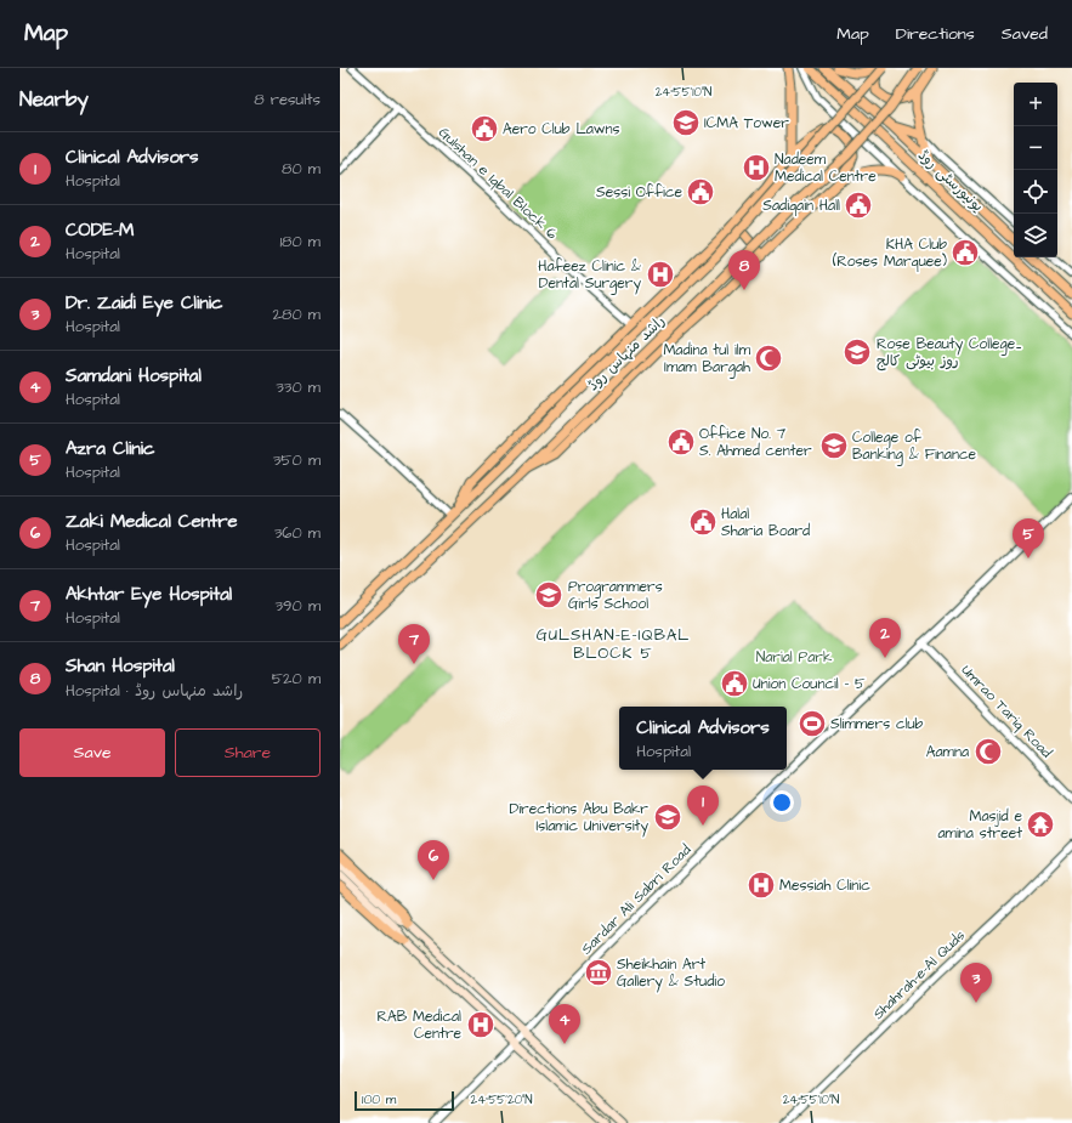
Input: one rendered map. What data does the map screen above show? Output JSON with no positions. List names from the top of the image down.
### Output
{
  "streets": {
    "main road": ["یونیورسٹی روڈ", "راشد منہاس روڈ"],
    "street": [
      "Gulshan e Iqbal Block 6",
      "Umrao Tariq Road",
      "Sardar Ali Sabri Road",
      "Shahrah-e-Al Quds"
    ]
  },
  "crossings": [
    ["Umrao Tariq Road", "Sardar Ali Sabri Road"]
  ],
  "districts": ["GULSHAN-E-IQBAL BLOCK 5"],
  "parks": ["Narial Park"],
  "places": {
    "school or university": [
      "ICMA Tower",
      "Rose Beauty College۔ روز بیوٹی کالج",
      "College of Banking & Finance",
      "Programmers Girls School",
      "Directions Abu Bakr Islamic University"
    ],
    "public building": [
      "Aero Club Lawns",
      "Sessi Office",
      "Sadiqain Hall",
      "KHA Club (Roses Marquee)",
      "Office No. 7 S. Ahmed center",
      "Halal Sharia Board",
      "Union Council - 5"
    ],
    "hospital": [
      "Nadeem Medical Centre",
      "Hafeez Clinic & Dental Surgery",
      "Messiah Clinic",
      "RAB Medical Centre"
    ],
    "mosque": ["Madina tul ilm Imam Bargah", "Aamna"],
    "sports": ["Slimmers club"],
    "temple": ["Masjid e amina street"],
    "museum": ["Sheikhain Art Gallery & Studio"]
  },
  "scale_bar": "100 m",
  "page": {
    "header": "Map",
    "nav": ["Map", "Directions", "Saved"],
    "heading": ["Nearby", "8 results"],
    "map_buttons": ["+", "−"],
    "list": [
      {
        "mark": "1",
        "name": "Clinical Advisors",
        "note": "Hospital",
        "value": "80 m"
      },
      {
        "mark": "2",
        "name": "CODE-M",
        "note": "Hospital",
        "value": "180 m"
      },
      {
        "mark": "3",
        "name": "Dr. Zaidi Eye Clinic",
        "note": "Hospital",
        "value": "280 m"
      },
      {
        "mark": "4",
        "name": "Samdani Hospital",
        "note": "Hospital",
        "value": "330 m"
      },
      {
        "mark": "5",
        "name": "Azra Clinic",
        "note": "Hospital",
        "value": "350 m"
      },
      {
        "mark": "6",
        "name": "Zaki Medical Centre",
        "note": "Hospital",
        "value": "360 m"
      },
      {
        "mark": "7",
        "name": "Akhtar Eye Hospital",
        "note": "Hospital",
        "value": "390 m"
      },
      {
        "mark": "8",
        "name": "Shan Hospital",
        "note": "Hospital · راشد منہاس روڈ",
        "value": "520 m"
      }
    ],
    "pins": [
      "8",
      "5",
      "2",
      "7",
      "1",
      "6",
      "3",
      "4"
    ],
    "popup": ["Clinical Advisors", "Hospital"],
    "buttons": ["Save", "Share"],
    "scale": "100 m"
  },
  "coordinates": ["24°55'10\"N", "24°55'20\"N"]
}
